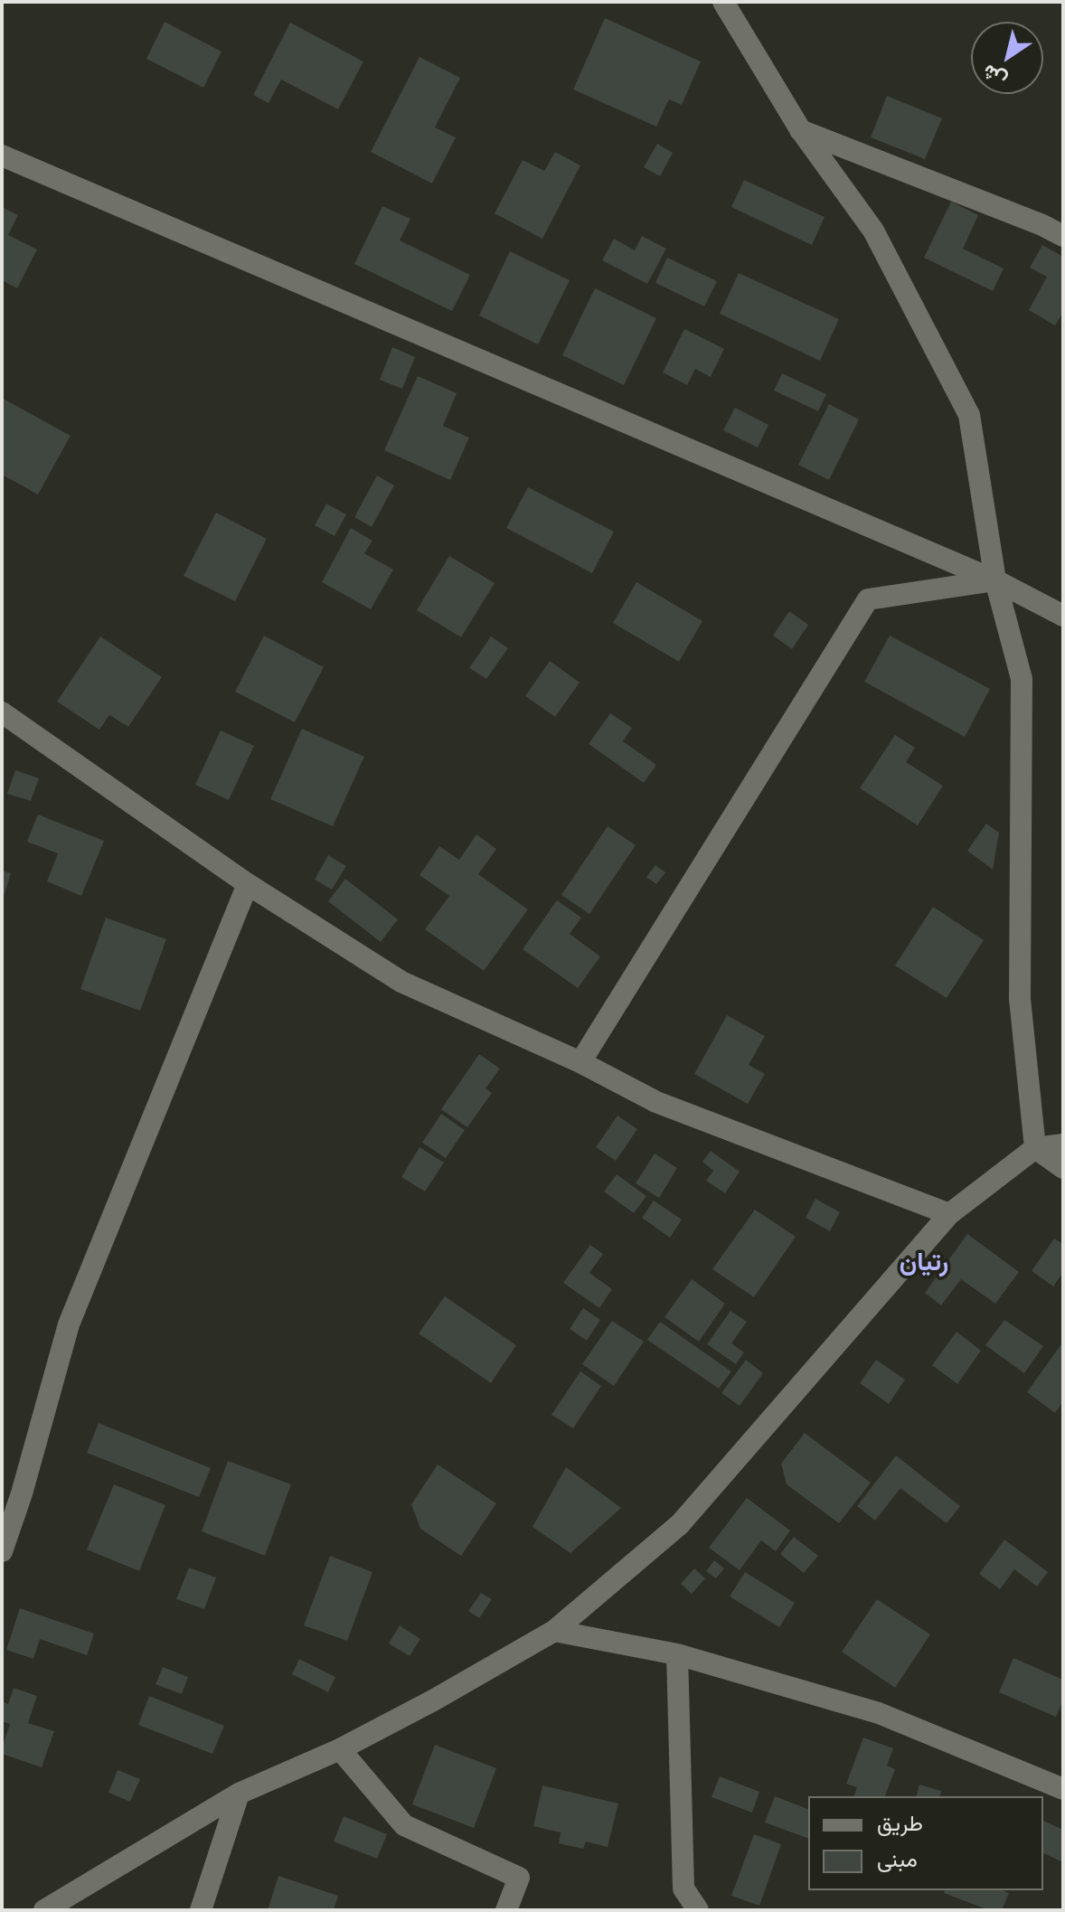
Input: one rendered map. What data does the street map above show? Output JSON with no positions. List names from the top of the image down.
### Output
{
  "districts": ["رتيان"],
  "legend": ["طريق", "مبنى"],
  "north": "bottom left"
}
